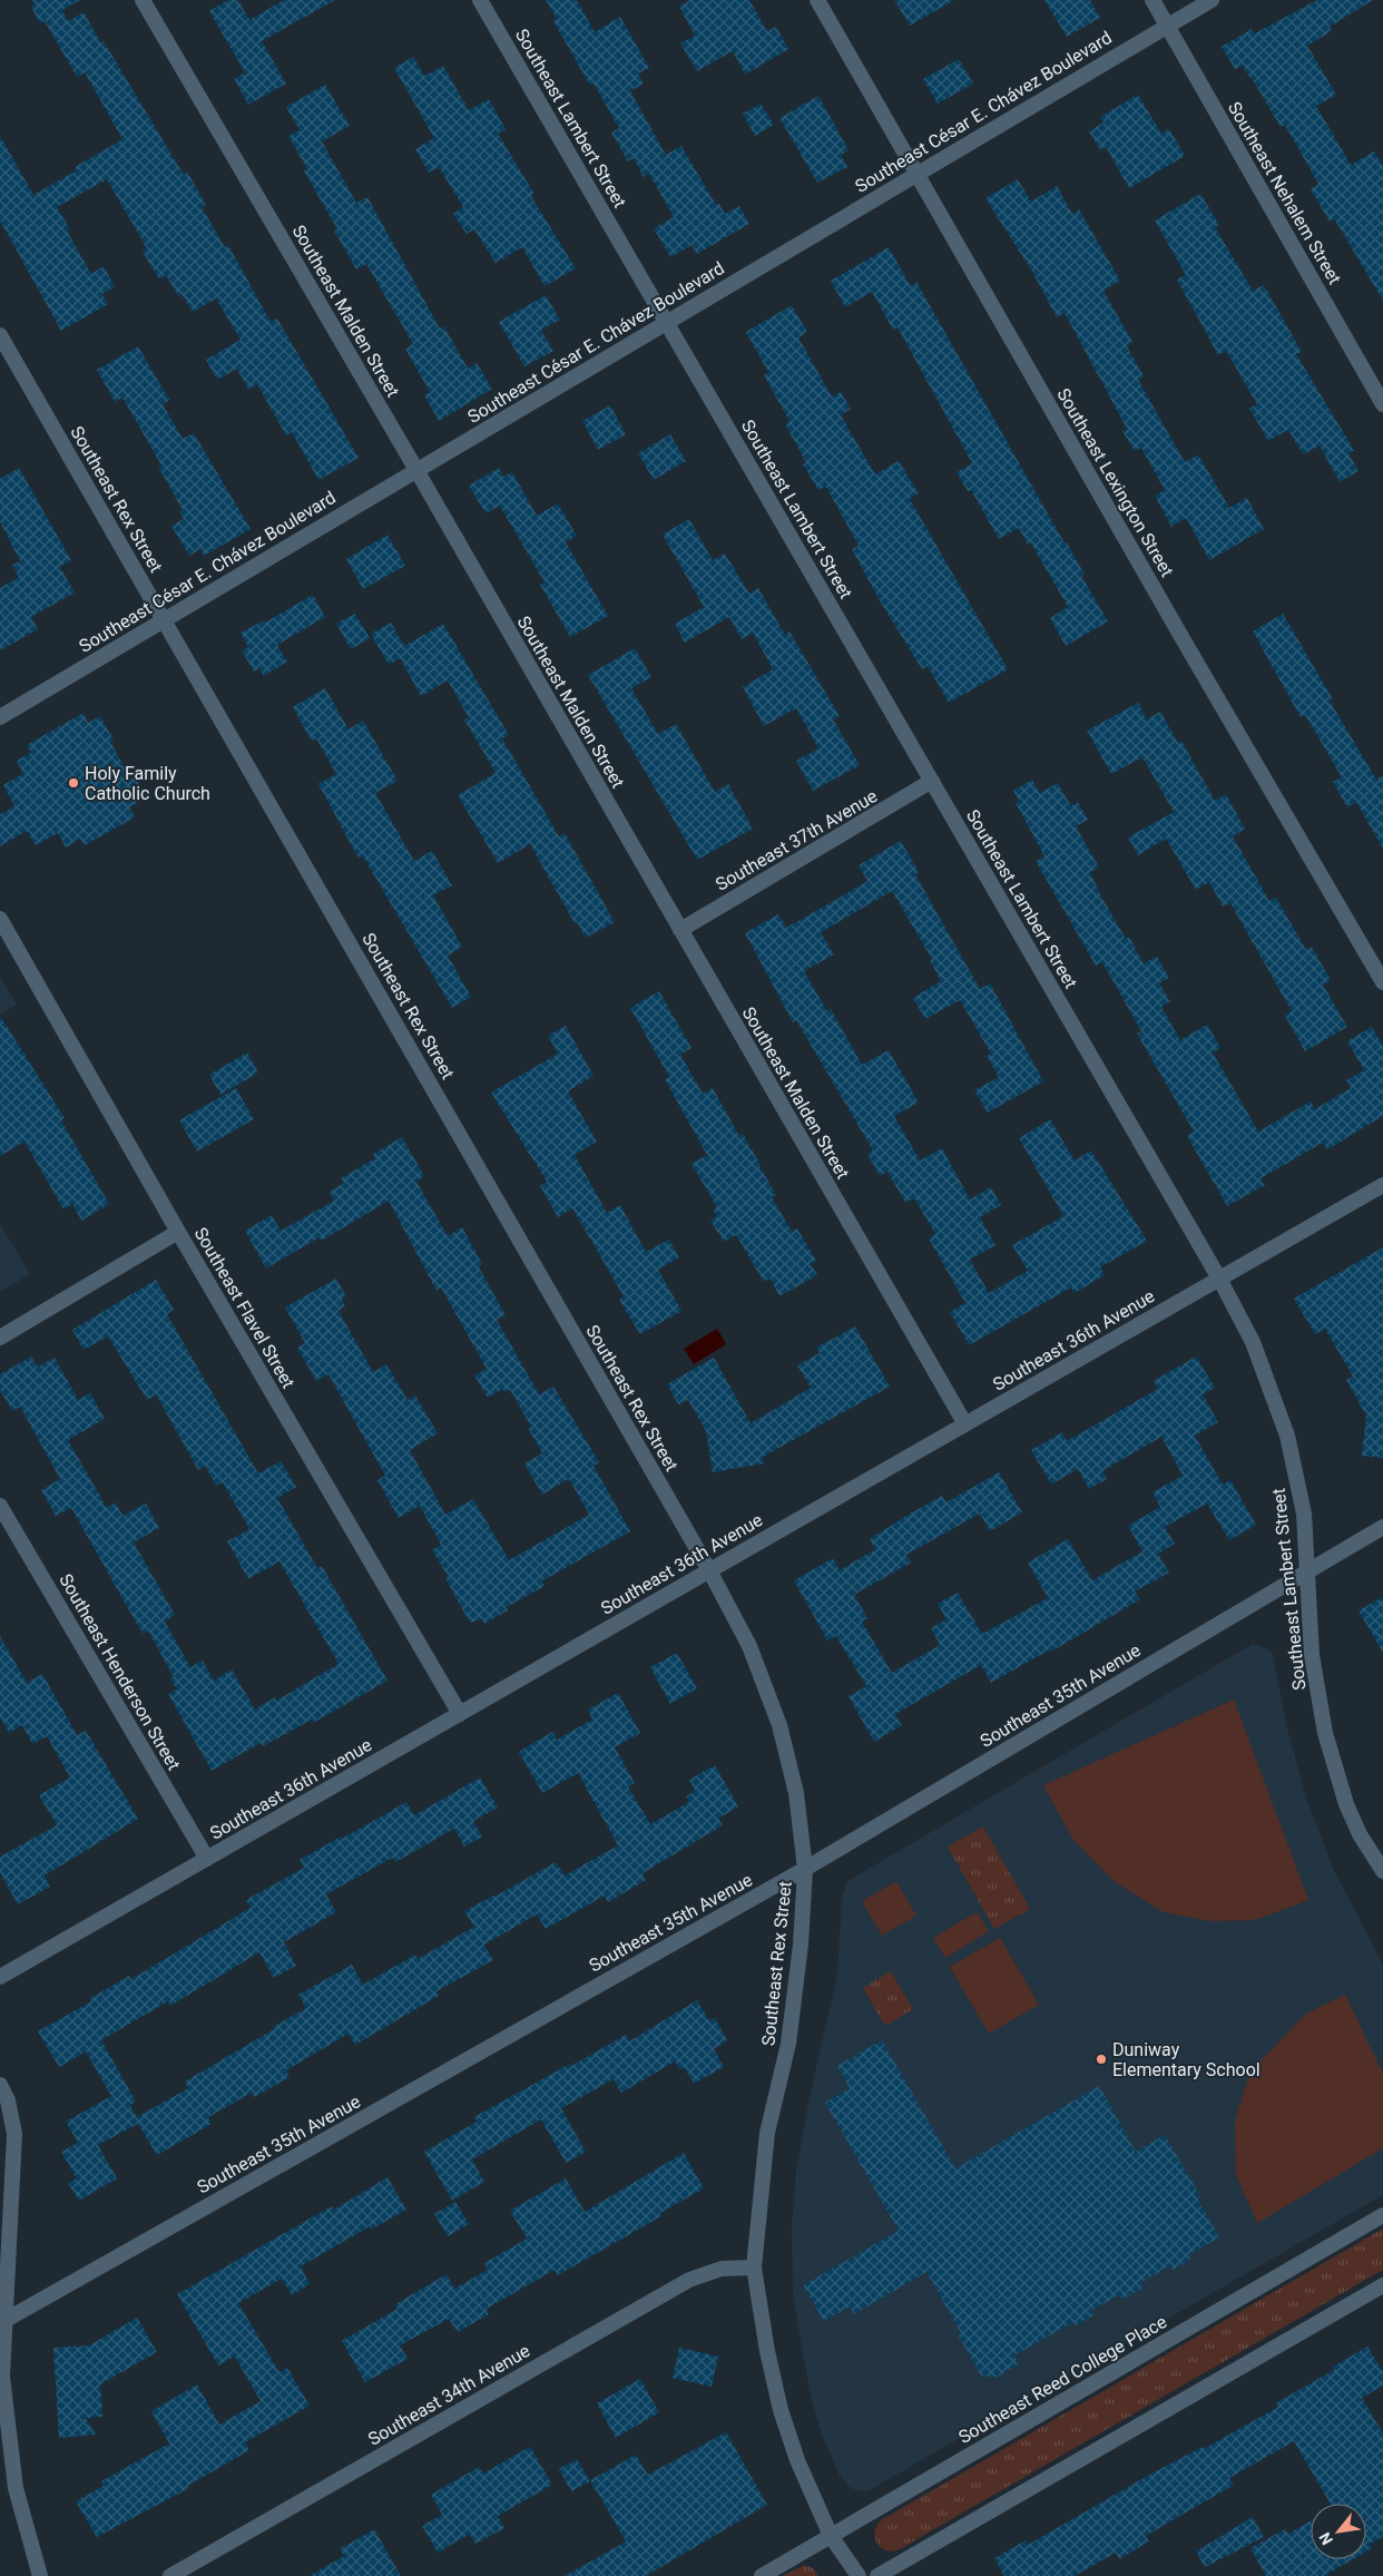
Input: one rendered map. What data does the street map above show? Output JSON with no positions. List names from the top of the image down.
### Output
{
  "streets": {
    "street": [
      "Southeast César E. Chávez Boulevard",
      "Southeast Lambert Street",
      "Southeast Nehalem Street",
      "Southeast Malden Street",
      "Southeast Lexington Street",
      "Southeast Rex Street",
      "Southeast 37th Avenue",
      "Southeast Flavel Street",
      "Southeast 36th Avenue",
      "Southeast Henderson Street",
      "Southeast 35th Avenue",
      "Southeast Reed College Place",
      "Southeast 34th Avenue"
    ]
  },
  "crossings": [
    ["Southeast César E. Chávez Boulevard", "Southeast Lambert Street"],
    ["Southeast César E. Chávez Boulevard", "Southeast Nehalem Street"],
    ["Southeast César E. Chávez Boulevard", "Southeast Malden Street"],
    ["Southeast César E. Chávez Boulevard", "Southeast Lexington Street"],
    ["Southeast César E. Chávez Boulevard", "Southeast Rex Street"],
    ["Southeast Lambert Street", "Southeast 37th Avenue"],
    ["Southeast Lambert Street", "Southeast 36th Avenue"],
    ["Southeast Lambert Street", "Southeast 35th Avenue"],
    ["Southeast Malden Street", "Southeast 37th Avenue"],
    ["Southeast Malden Street", "Southeast 36th Avenue"],
    ["Southeast Rex Street", "Southeast 36th Avenue"],
    ["Southeast Rex Street", "Southeast 35th Avenue"],
    ["Southeast Rex Street", "Southeast Reed College Place"],
    ["Southeast Rex Street", "Southeast 34th Avenue"],
    ["Southeast Flavel Street", "Southeast 36th Avenue"],
    ["Southeast 36th Avenue", "Southeast Henderson Street"]
  ],
  "places": ["Holy Family Catholic Church", "Duniway Elementary School"],
  "north": "bottom left"
}
